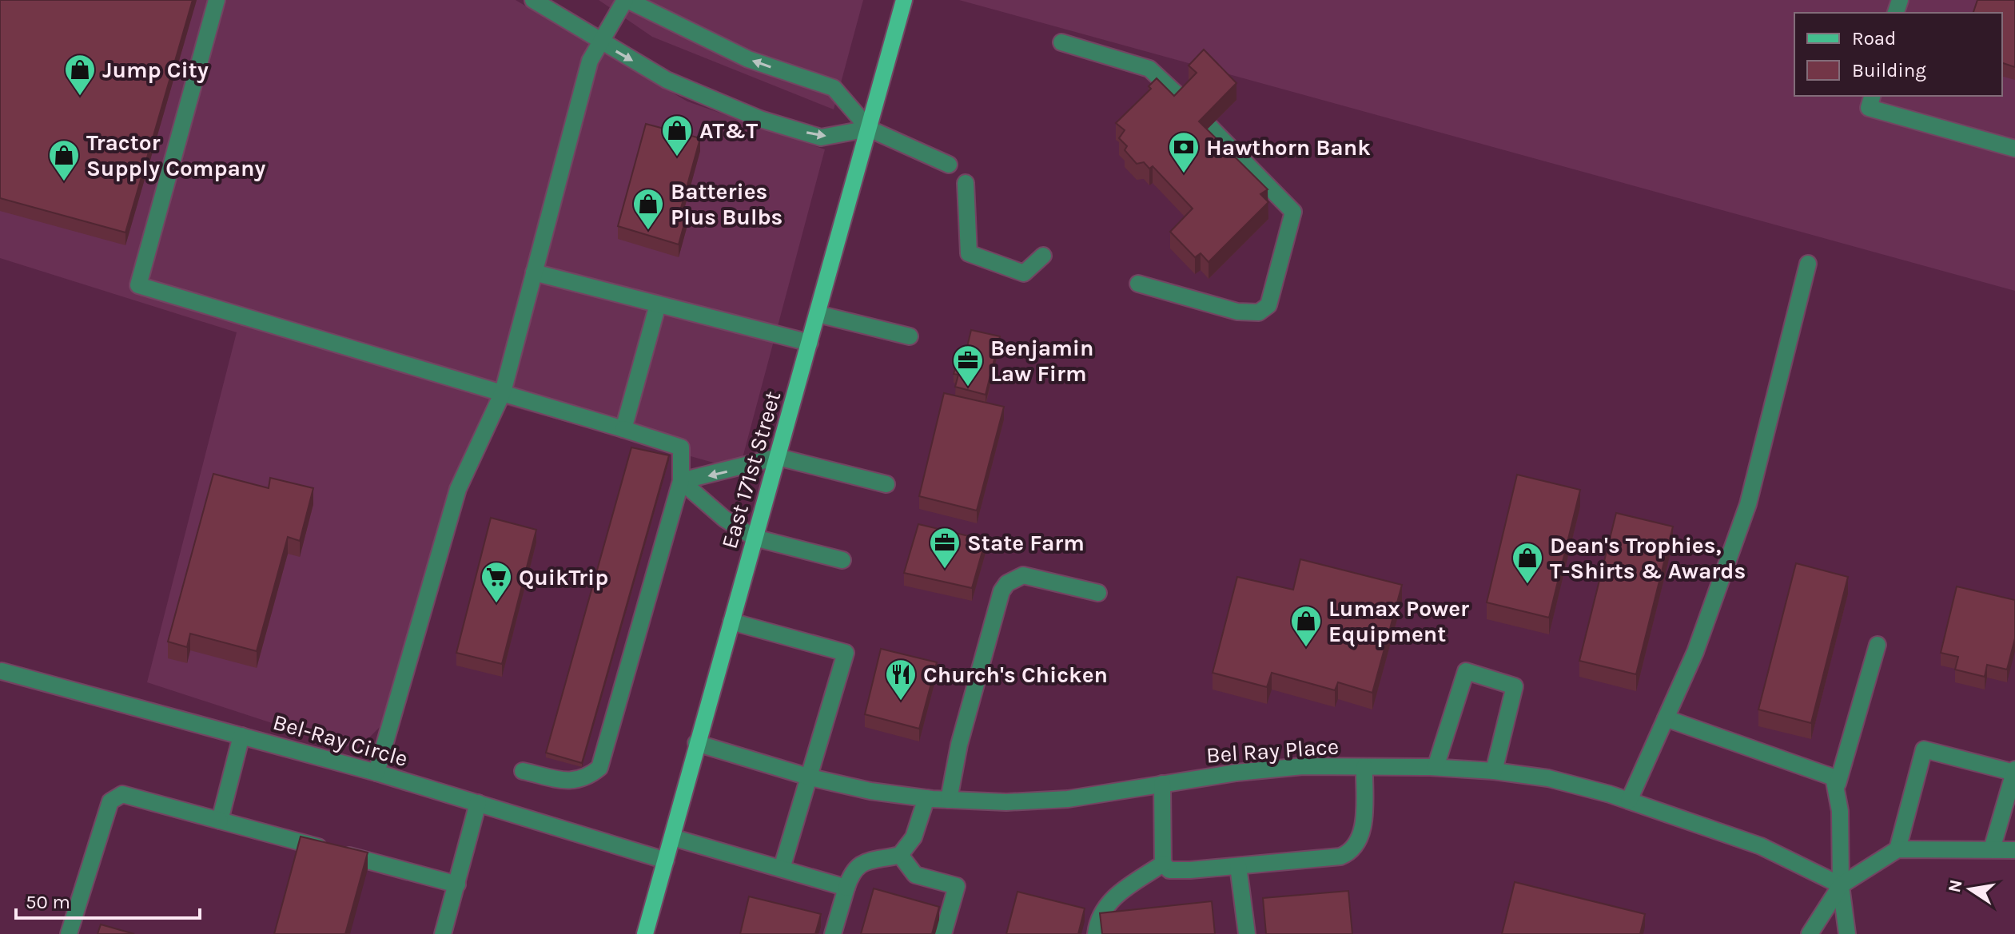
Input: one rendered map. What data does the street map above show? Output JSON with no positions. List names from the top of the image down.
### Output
{
  "streets": {
    "main road": ["East 171st Street"],
    "street": ["Bel-Ray Circle", "Bel Ray Place"]
  },
  "crossings": [
    ["East 171st Street", "Bel-Ray Circle"],
    ["East 171st Street", "Bel Ray Place"]
  ],
  "places": {
    "shop": [
      "Jump City",
      "AT&T",
      "Tractor Supply Company",
      "Batteries Plus Bulbs",
      "Dean's Trophies, T-Shirts & Awards",
      "Lumax Power Equipment"
    ],
    "bank": ["Hawthorn Bank"],
    "office": ["Benjamin Law Firm", "State Farm"],
    "supermarket": ["QuikTrip"],
    "restaurant": ["Church's Chicken"]
  },
  "legend": ["Road", "Building"],
  "scale_bar": "50 m",
  "north": "left"
}
